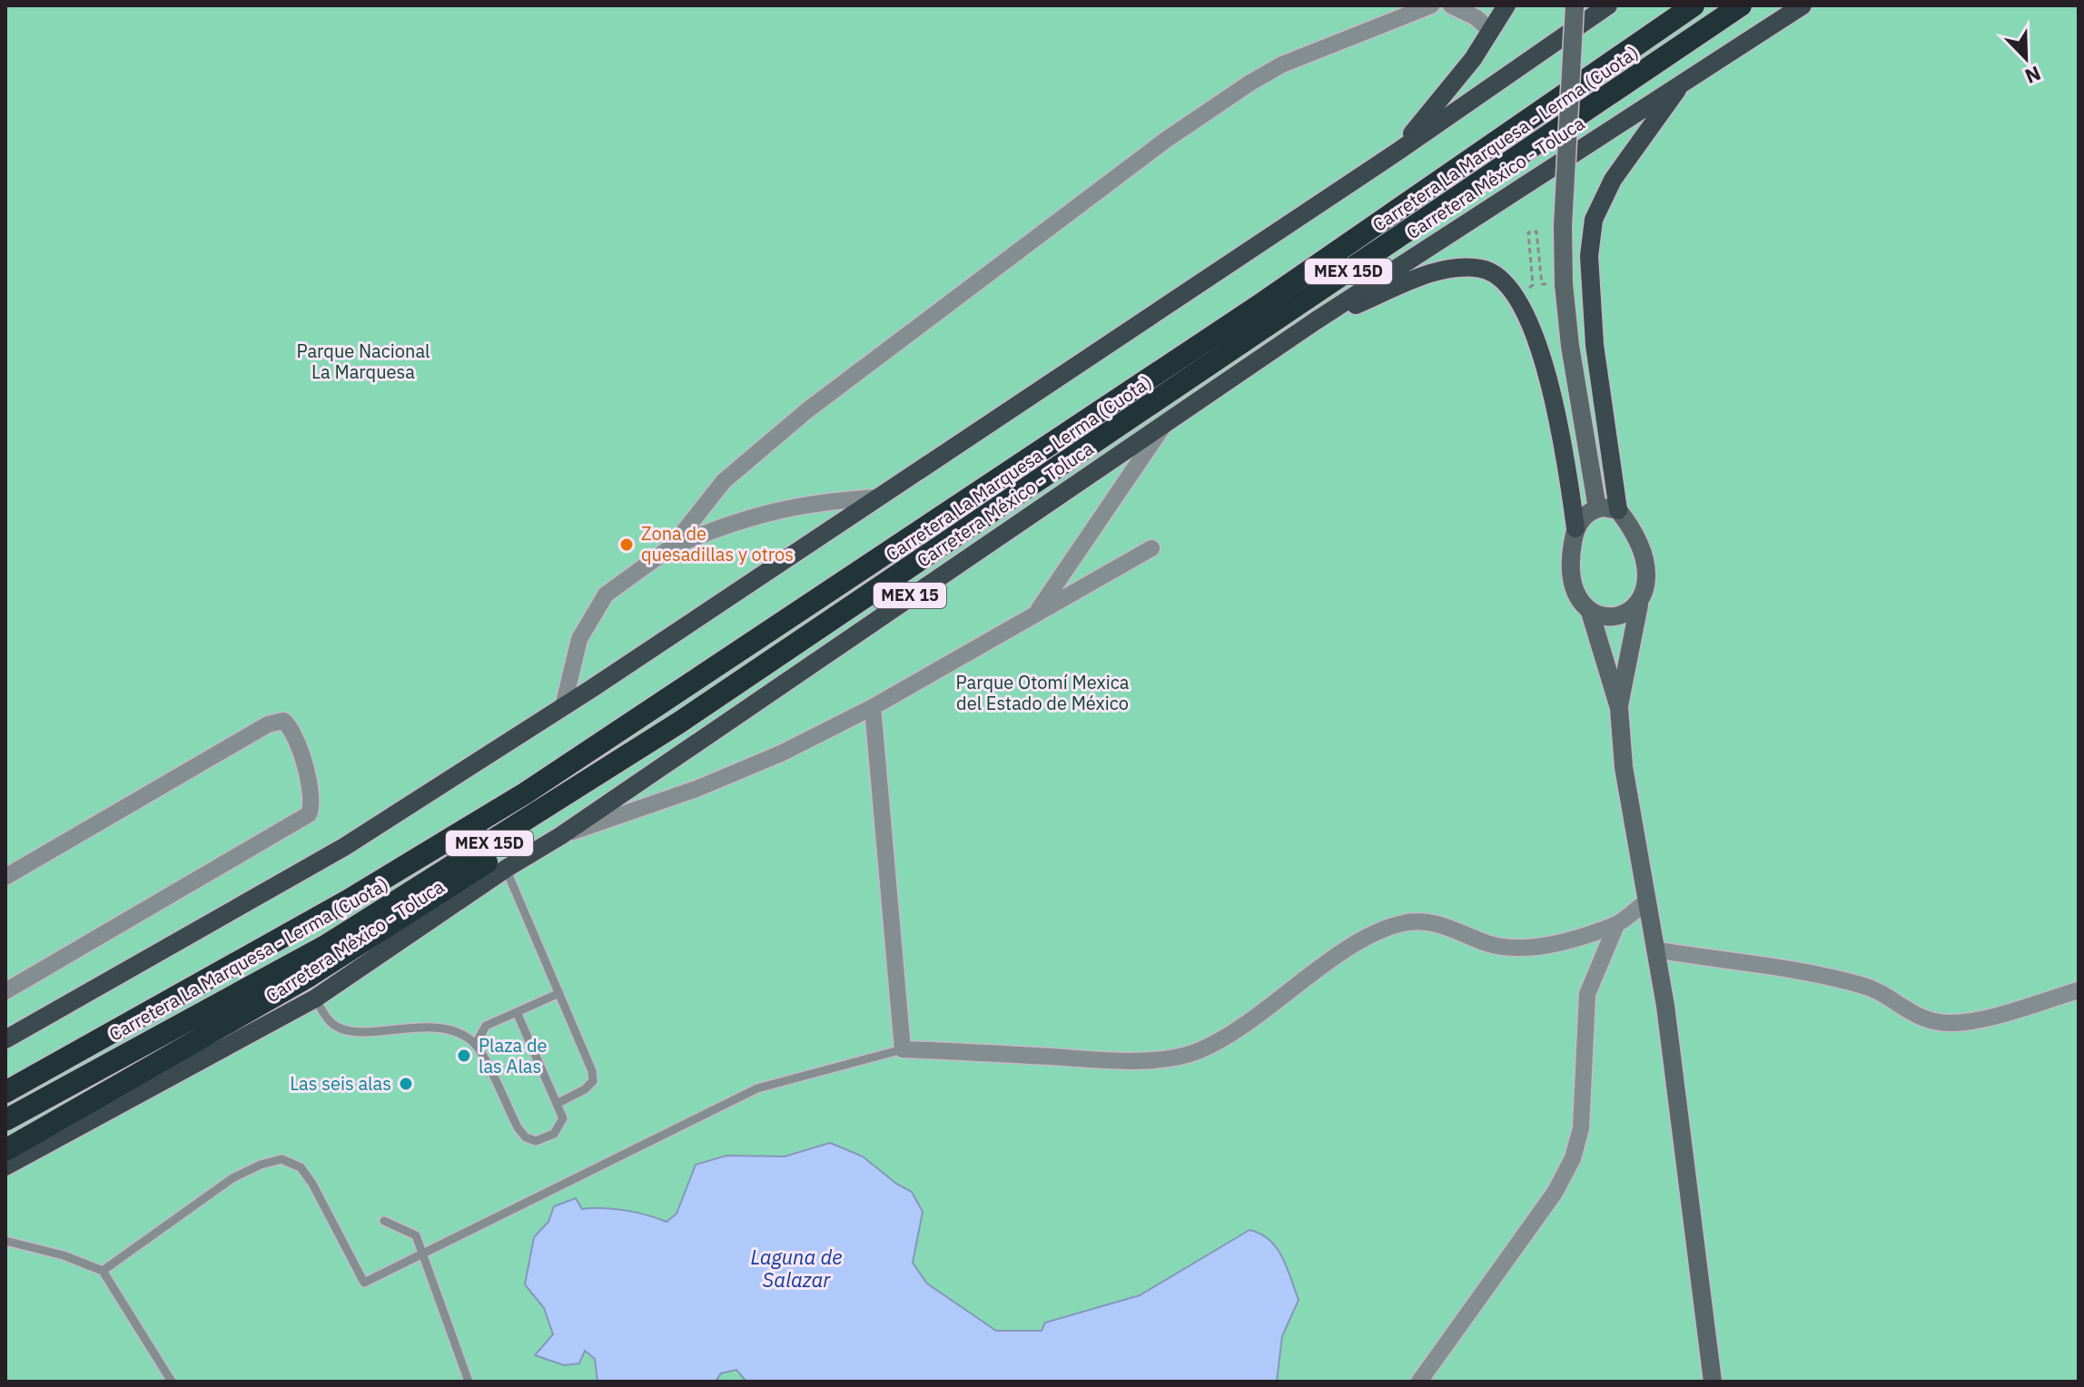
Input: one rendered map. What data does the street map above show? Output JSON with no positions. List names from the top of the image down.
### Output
{
  "streets": {
    "highway": ["Carretera La Marquesa - Lerma (Cuota)", "MEX 15D"],
    "main road": ["Carretera México - Toluca", "MEX 15"]
  },
  "water": ["Laguna de Salazar"],
  "parks": ["Parque Nacional La Marquesa", "Parque Otomí Mexica del Estado de México"],
  "places": ["Zona de quesadillas y otros", "Plaza de las Alas", "Las seis alas"],
  "north": "bottom right"
}
